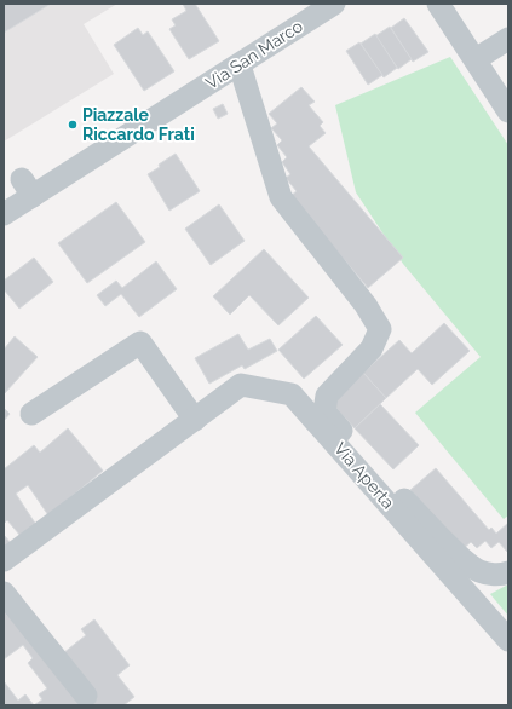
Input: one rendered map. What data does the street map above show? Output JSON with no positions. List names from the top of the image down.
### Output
{
  "streets": {
    "street": ["Via San Marco", "Via Aperta"]
  },
  "crossings": [
    ["Via San Marco", "Via Aperta"]
  ],
  "places": ["Piazzale Riccardo Frati"]
}
